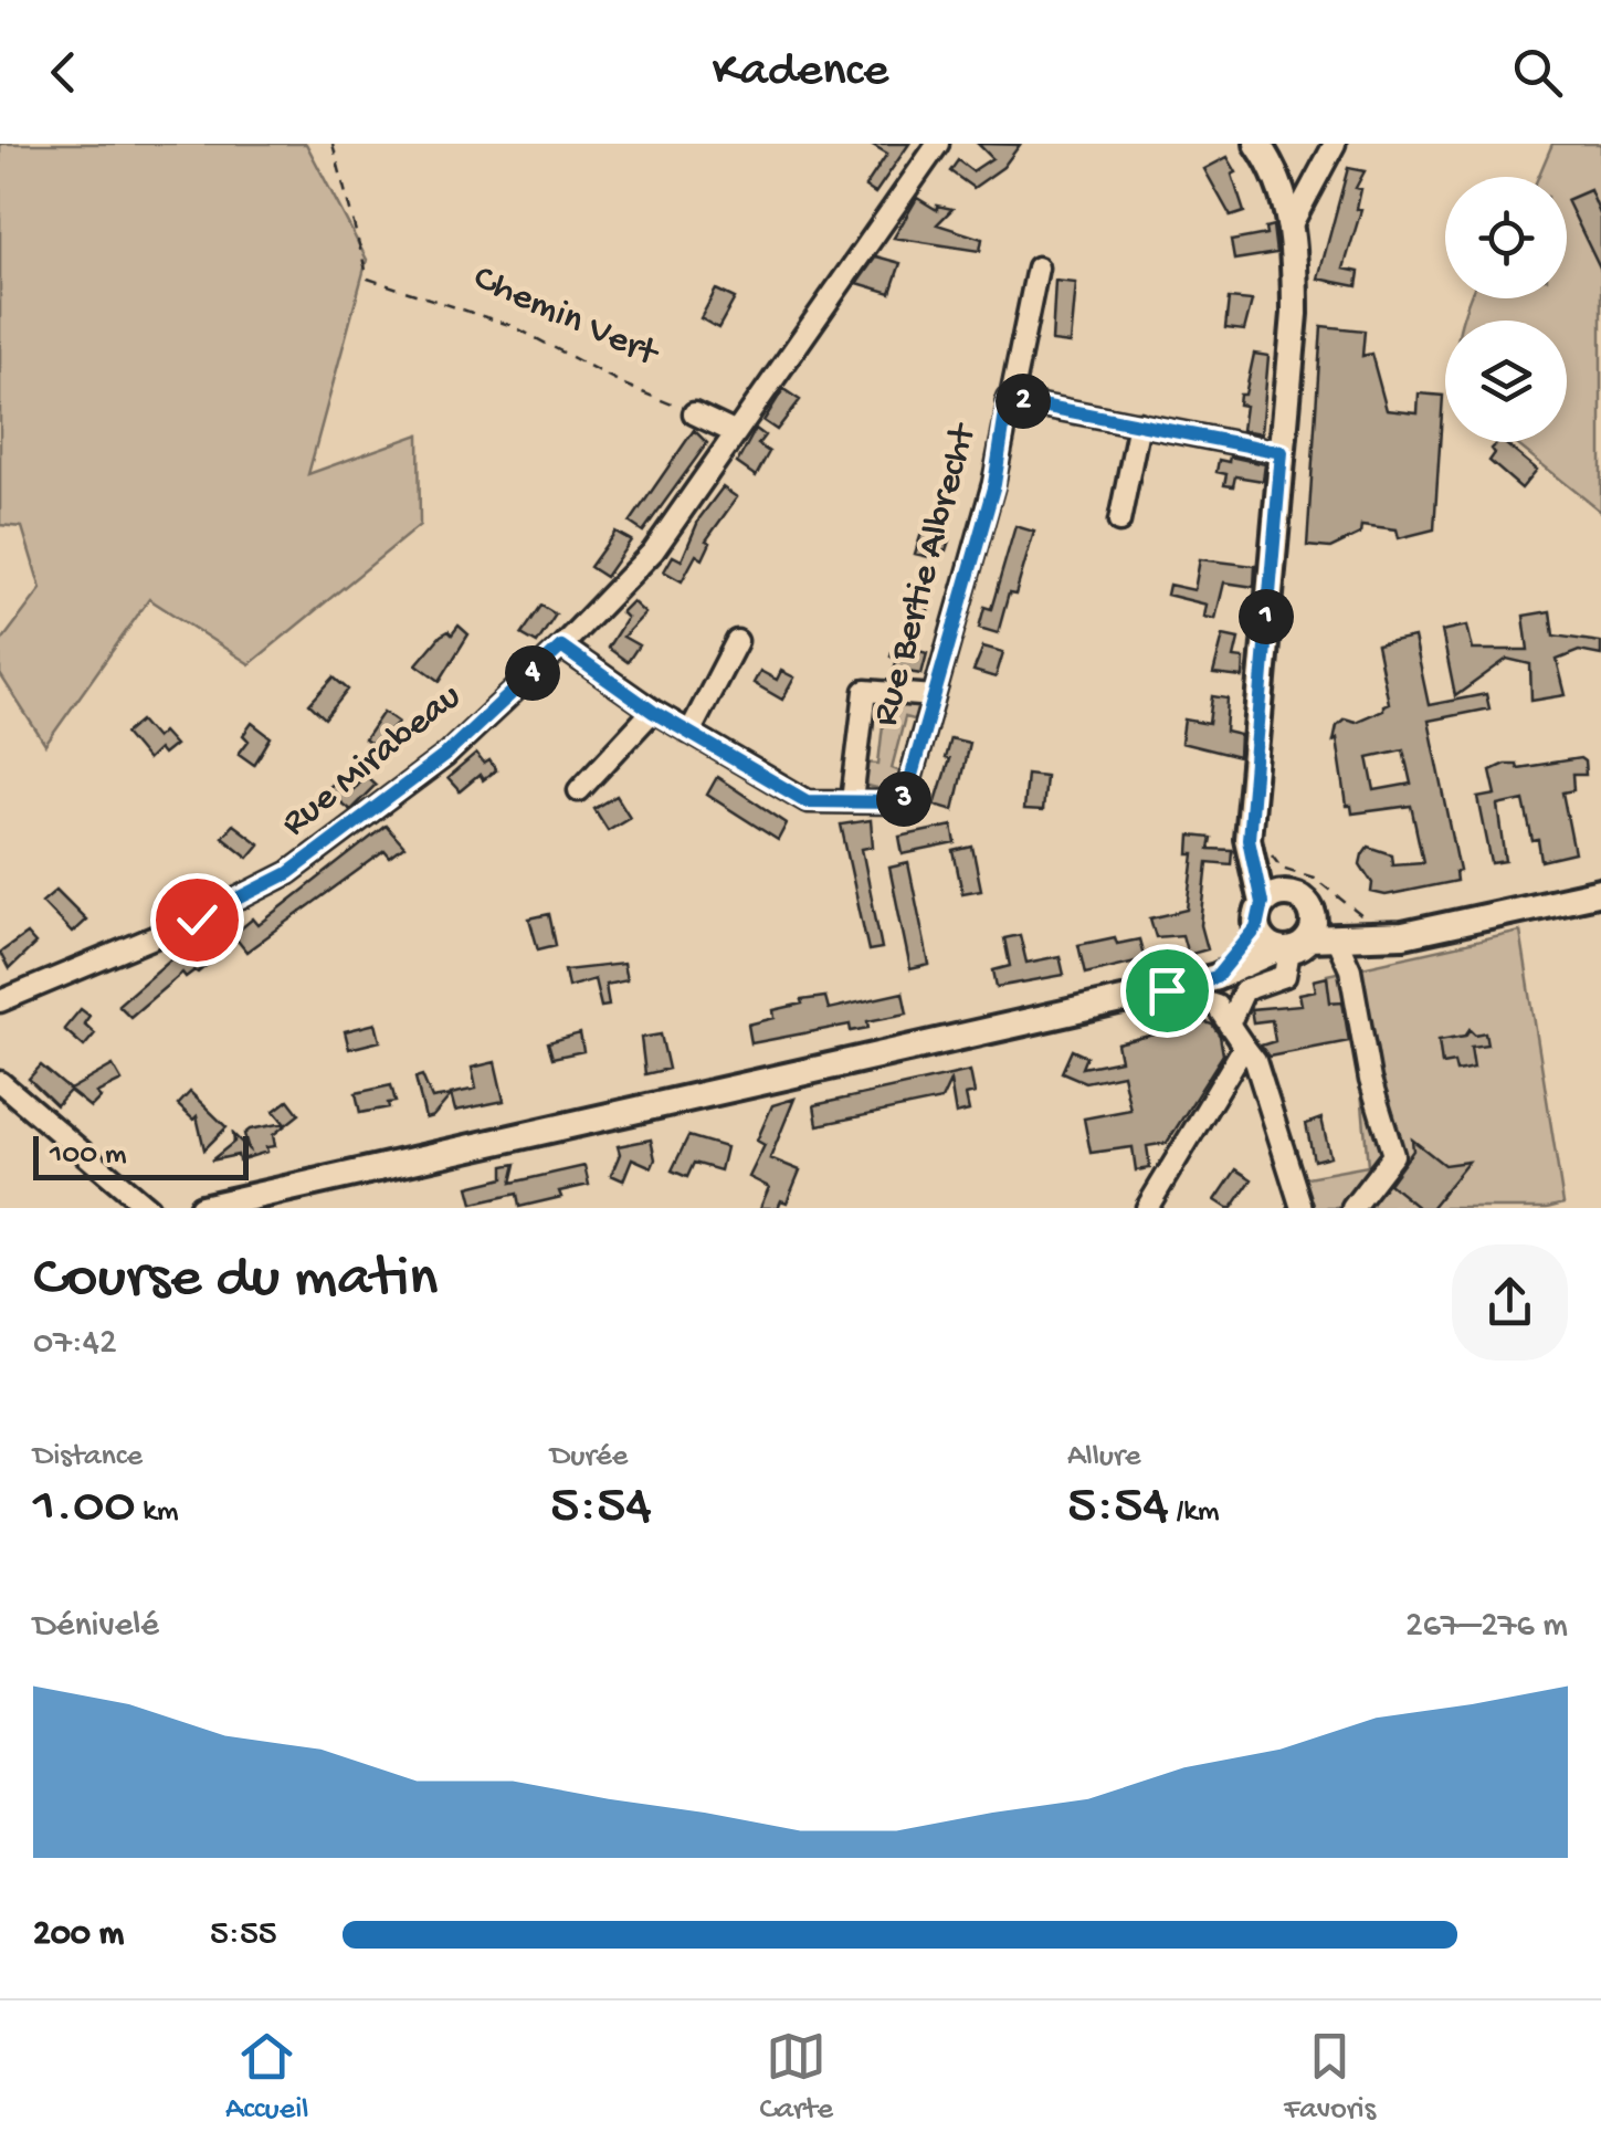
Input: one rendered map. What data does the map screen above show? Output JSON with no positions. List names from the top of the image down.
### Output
{
  "streets": {
    "street": ["Rue Bertie Albrecht", "Rue Mirabeau"],
    "path": ["Chemin Vert"]
  },
  "crossings": [
    ["Rue Bertie Albrecht", "Rue Mirabeau"]
  ],
  "scale_bar": "100 m",
  "page": {
    "header": "Kadence",
    "pins": [
      "2",
      "1",
      "4",
      "3"
    ],
    "scale": "100 m",
    "heading": ["Course du matin", "07:42"],
    "stats": [
      ["Distance", "1.00 km"],
      ["Durée", "5:54"],
      ["Allure", "5:54 /km"]
    ],
    "chart": ["Dénivelé", "267–276 m"],
    "list": [
      {
        "name": "200 m",
        "note": "5:55"
      }
    ],
    "tabs": ["Accueil", "Carte", "Favoris"]
  }
}
